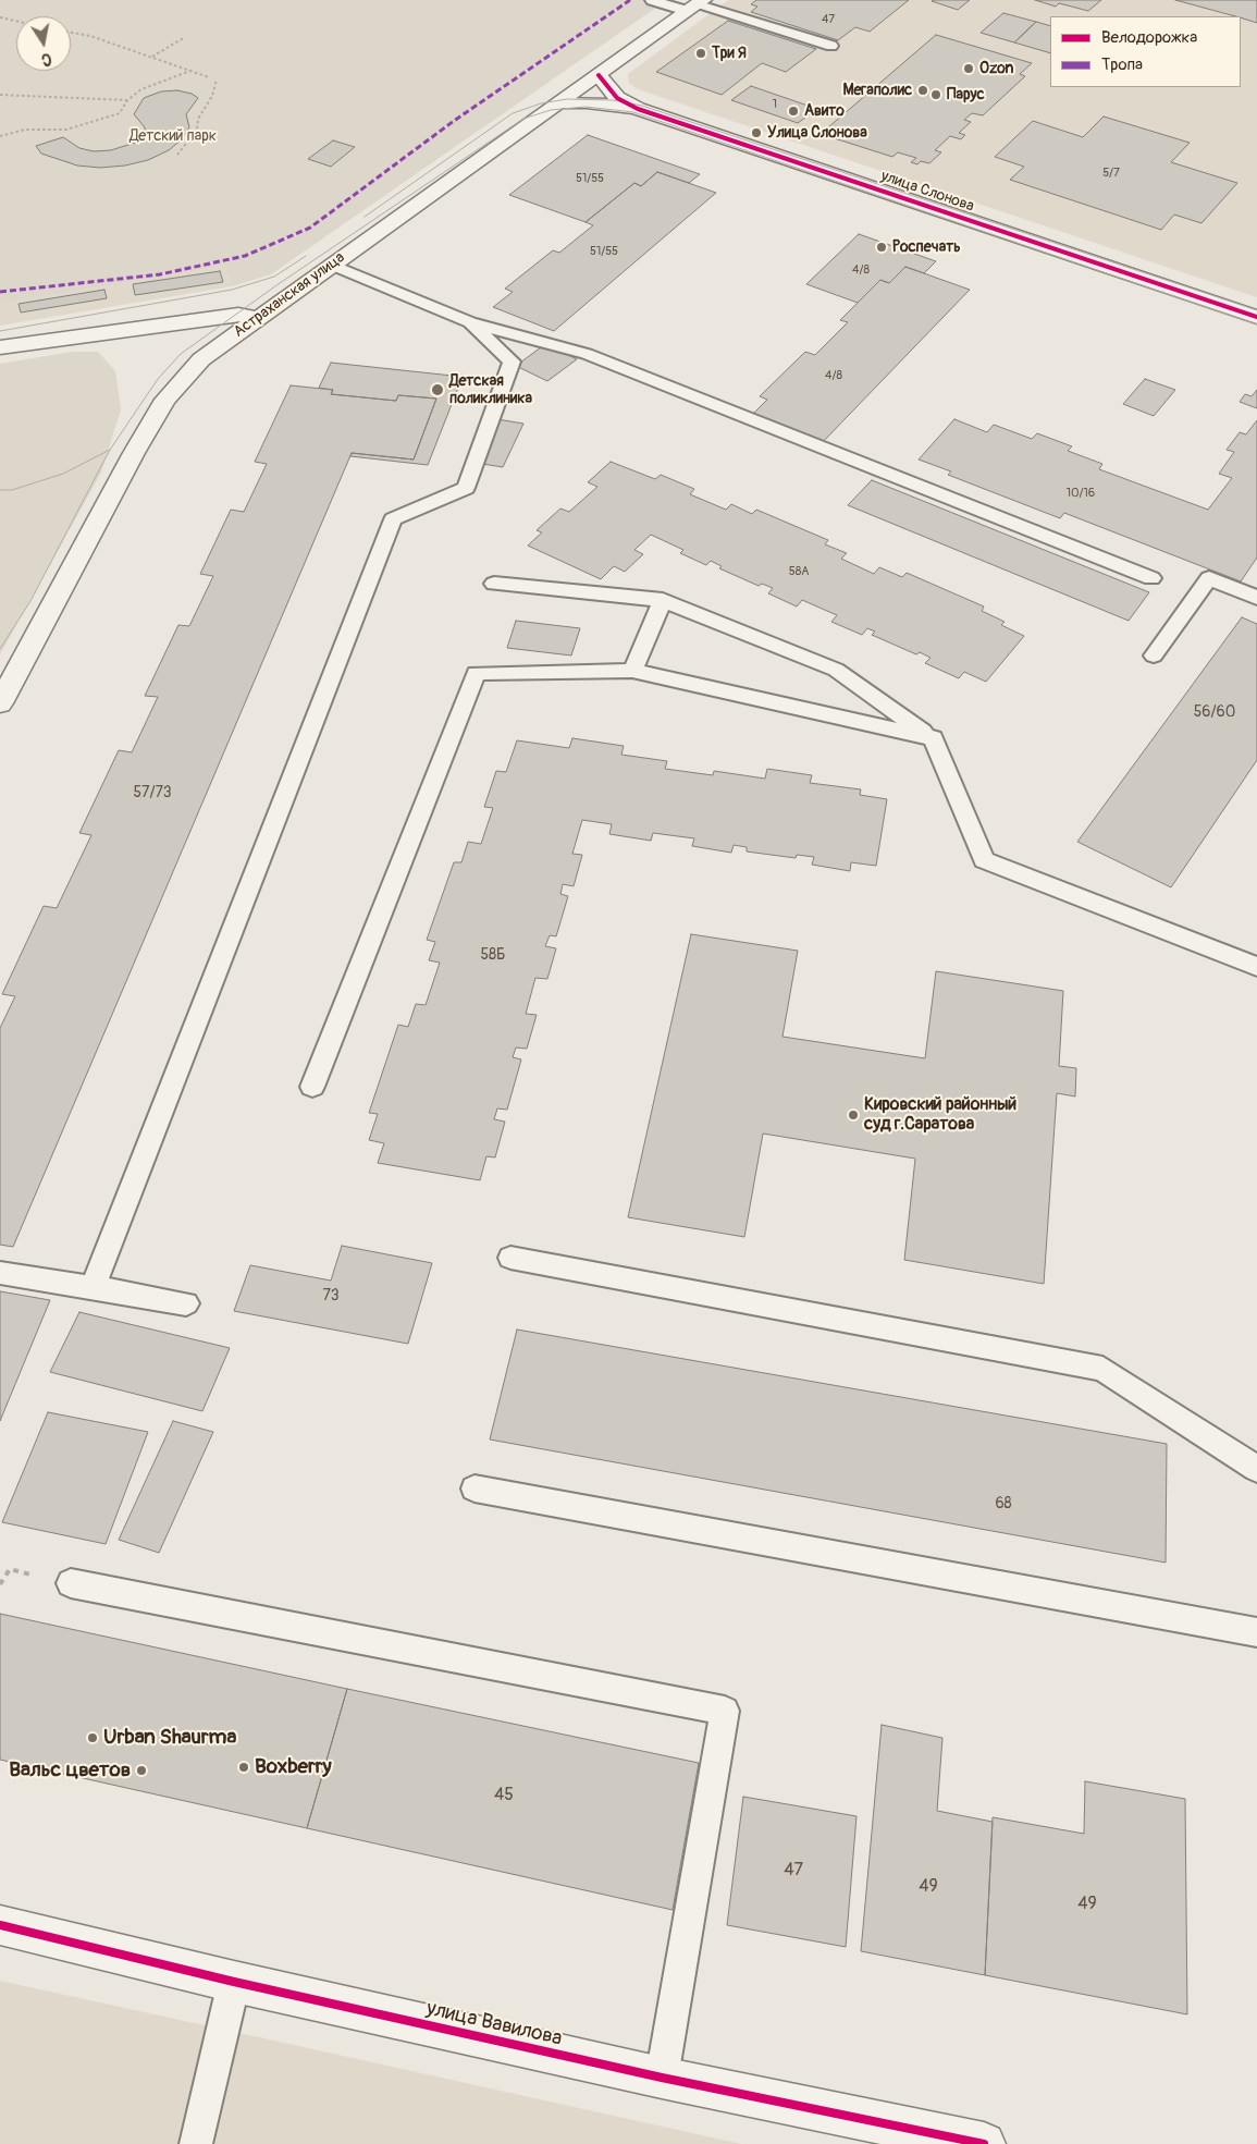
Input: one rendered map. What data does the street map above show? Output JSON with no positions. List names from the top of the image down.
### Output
{
  "streets": {
    "main road": ["улица Слонова", "Астраханская улица", "улица Вавилова"]
  },
  "crossings": [
    ["улица Слонова", "Астраханская улица"]
  ],
  "parks": ["Детский парк"],
  "places": [
    "Три Я",
    "Ozon",
    "Мегаполис",
    "Парус",
    "Авито",
    "Улица Слонова",
    "Роспечать",
    "Детская поликлиника",
    "Кировский районный суд г.Саратова",
    "Urban Shaurma",
    "Boxberry",
    "Вальс цветов"
  ],
  "house_numbers": [
    "47",
    "1",
    "5/7",
    "51/55",
    "51/55",
    "4/8",
    "4/8",
    "10/16",
    "58А",
    "56/60",
    "57/73",
    "58Б",
    "73",
    "68",
    "45",
    "47",
    "49",
    "49"
  ],
  "legend": ["Велодорожка", "Тропа"],
  "north": "bottom"
}
